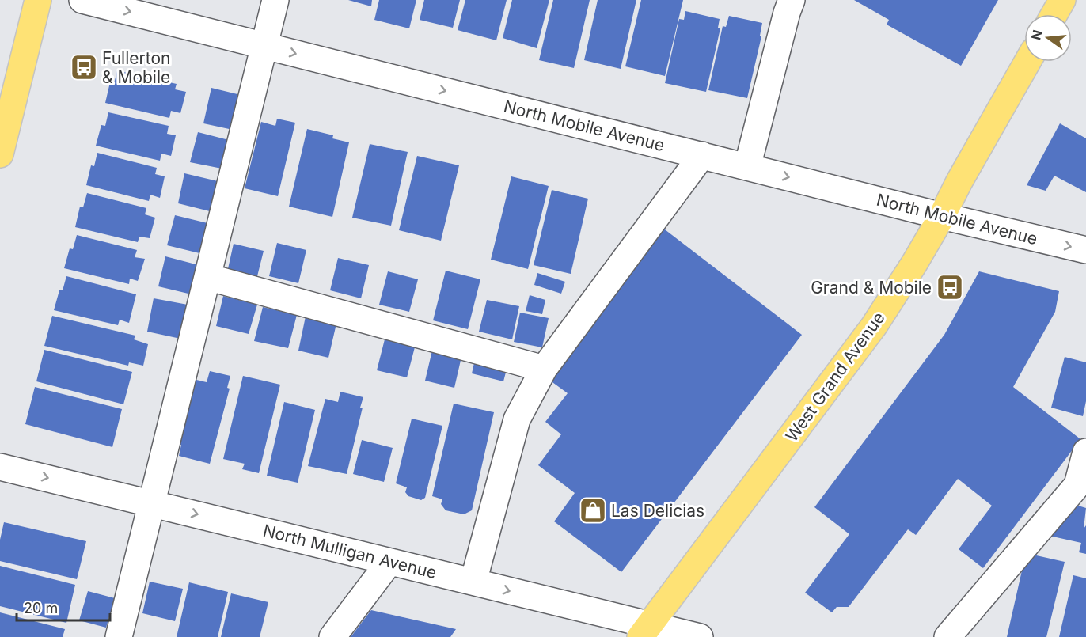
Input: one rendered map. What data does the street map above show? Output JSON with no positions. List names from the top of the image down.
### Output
{
  "streets": {
    "main road": ["West Grand Avenue"],
    "street": ["North Mobile Avenue", "North Mulligan Avenue"]
  },
  "crossings": [
    ["North Mobile Avenue", "West Grand Avenue"],
    ["West Grand Avenue", "North Mulligan Avenue"]
  ],
  "one_way": ["North Mobile Avenue"],
  "places": {
    "bus stop": ["Fullerton & Mobile", "Grand & Mobile"],
    "shop": ["Las Delicias"]
  },
  "scale_bar": "20 m",
  "north": "left"
}
